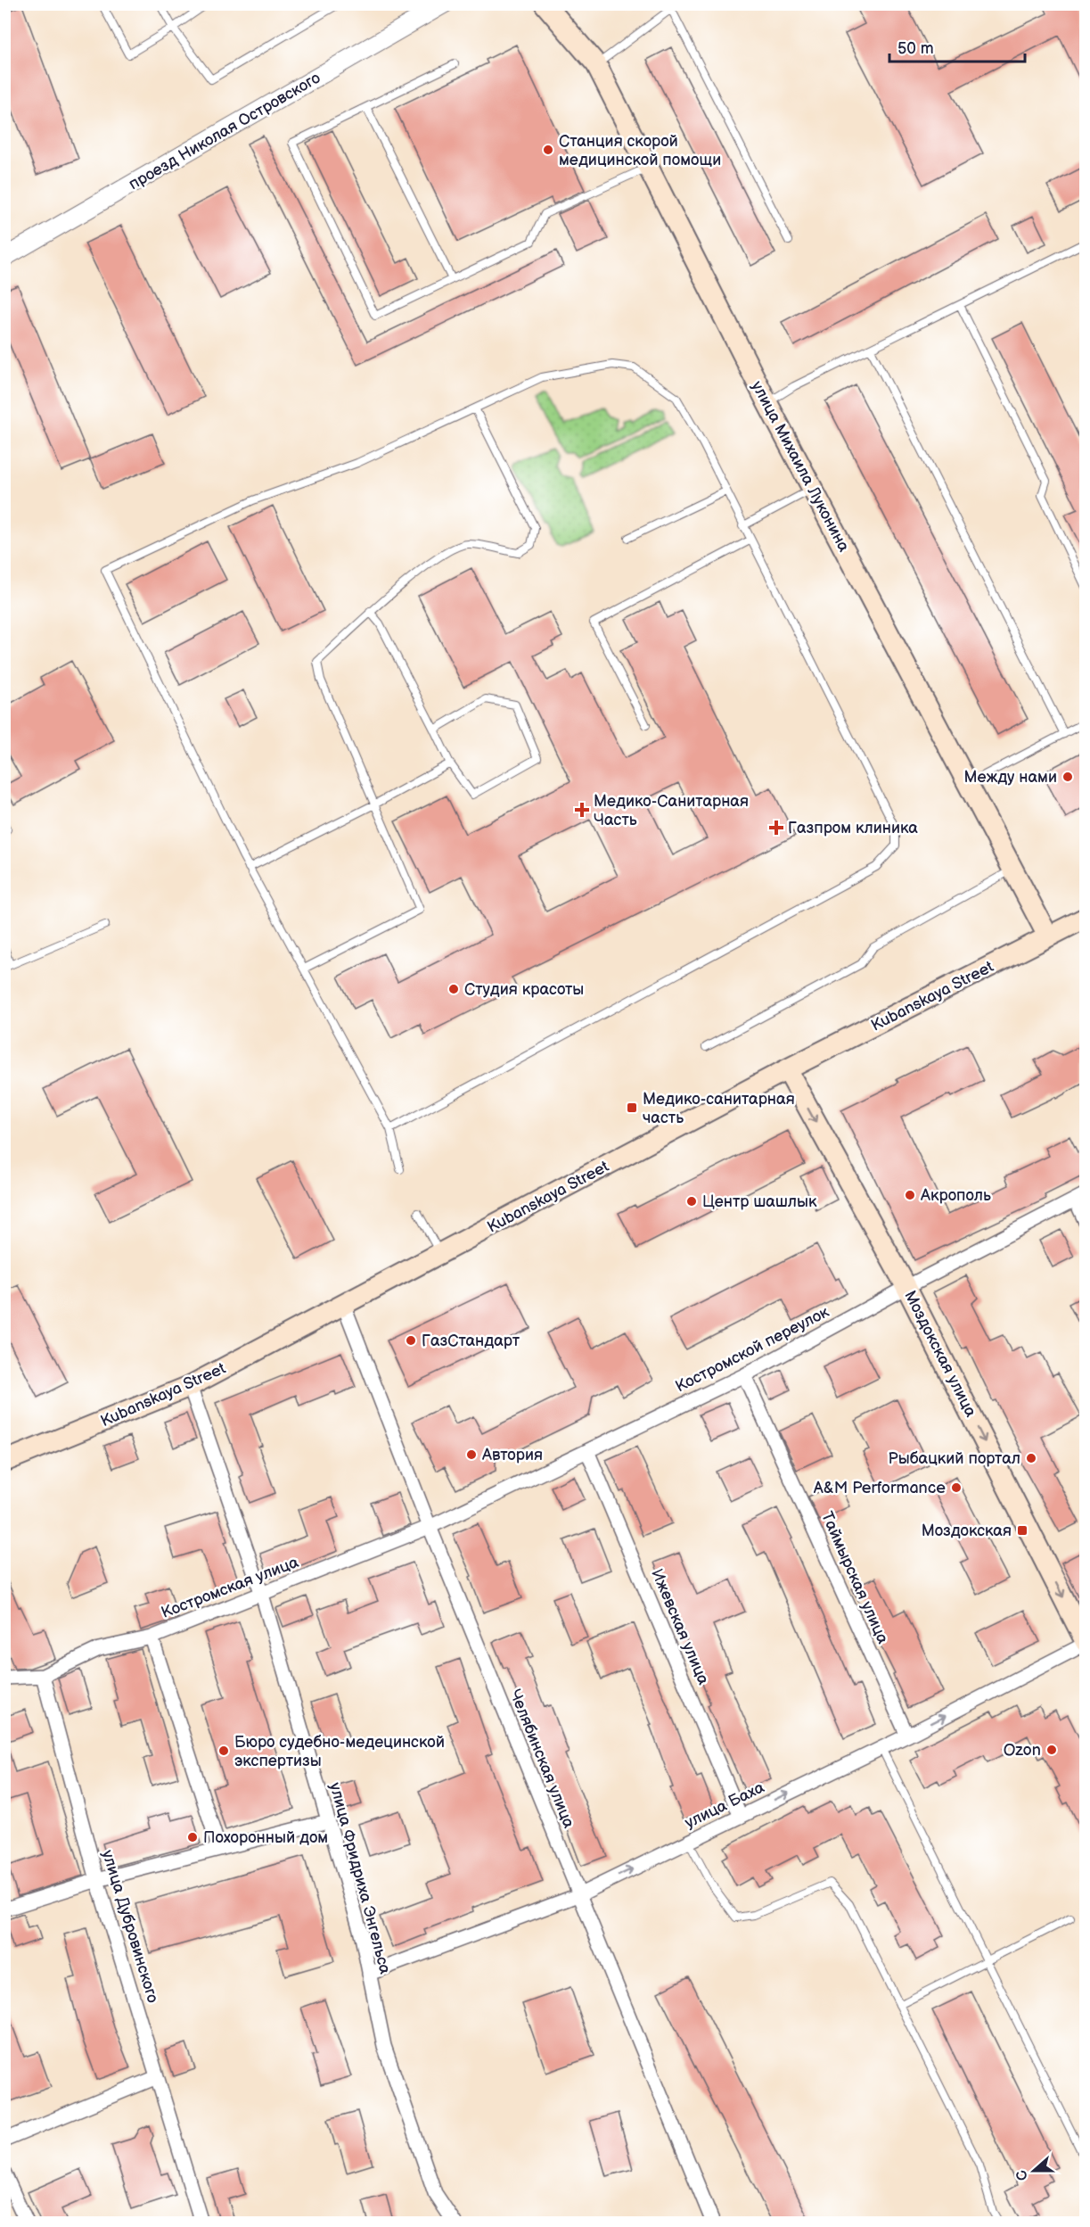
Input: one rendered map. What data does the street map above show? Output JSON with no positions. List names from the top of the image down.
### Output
{
  "streets": {
    "main road": ["улица Михаила Луконина", "Kubanskaya Street", "Моздокская улица"],
    "street": [
      "проезд Николая Островского",
      "Костромской переулок",
      "Таймырская улица",
      "Костромская улица",
      "Ижевская улица",
      "Челябинская улица",
      "улица Баха",
      "улица Фридриха Энгельса",
      "улица Дубровинского"
    ]
  },
  "crossings": [
    ["улица Михаила Луконина", "Kubanskaya Street"],
    ["Kubanskaya Street", "Моздокская улица"],
    ["Kubanskaya Street", "Челябинская улица"],
    ["Kubanskaya Street", "улица Фридриха Энгельса"],
    ["Костромской переулок", "Моздокская улица"],
    ["Костромской переулок", "Таймырская улица"],
    ["Костромской переулок", "Костромская улица"],
    ["Костромской переулок", "Ижевская улица"],
    ["Костромской переулок", "Челябинская улица"],
    ["Моздокская улица", "улица Баха"],
    ["Таймырская улица", "улица Баха"],
    ["Костромская улица", "Челябинская улица"],
    ["Костромская улица", "улица Фридриха Энгельса"],
    ["Костромская улица", "улица Дубровинского"],
    ["Ижевская улица", "улица Баха"],
    ["Челябинская улица", "улица Баха"],
    ["улица Баха", "улица Фридриха Энгельса"]
  ],
  "one_way": ["Моздокская улица", "улица Баха"],
  "places": {
    "other": [
      "Станция скорой медицинской помощи",
      "Между нами",
      "Студия красоты",
      "Акрополь",
      "Центр шашлык",
      "ГазСтандарт",
      "Автория",
      "Рыбацкий портал",
      "A&M Performance",
      "Ozon",
      "Бюро судебно-медецинской экспертизы",
      "Похоронный дом"
    ],
    "health": ["Медико-Санитарная Часть", "Газпром клиника"],
    "transit": ["Медико-санитарная часть", "Моздокская"]
  },
  "scale_bar": "50 m",
  "north": "left"
}
